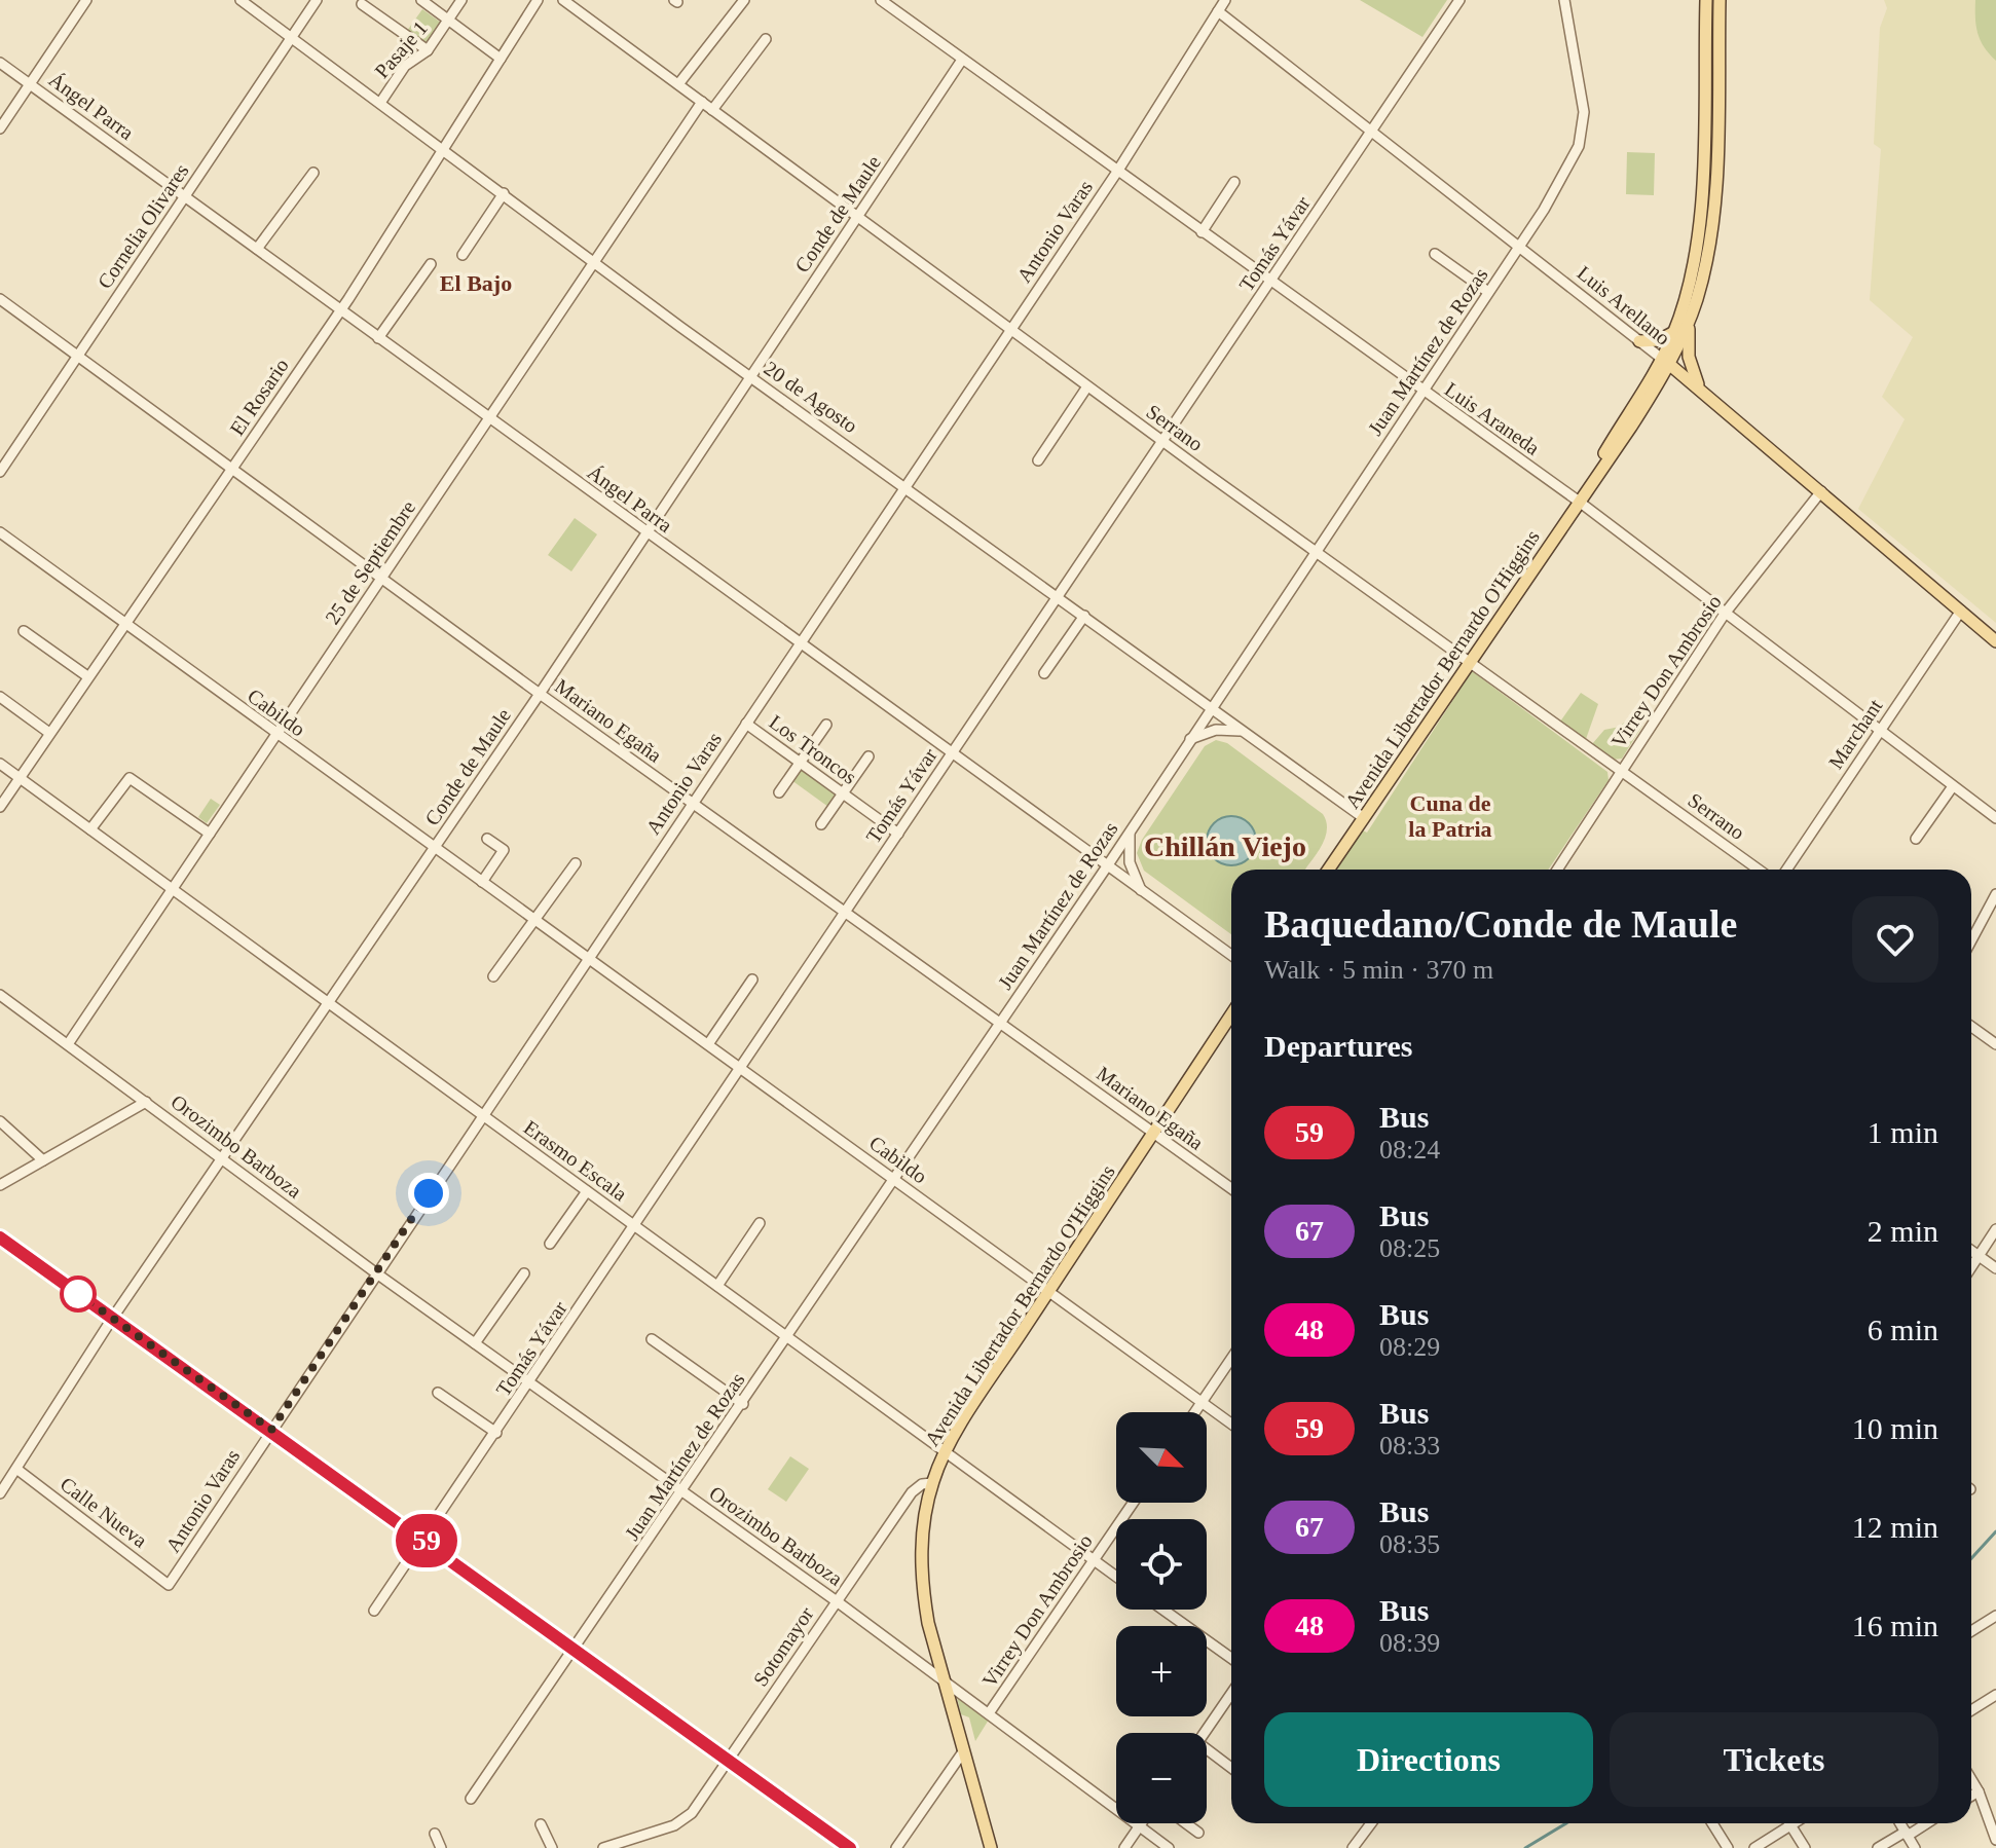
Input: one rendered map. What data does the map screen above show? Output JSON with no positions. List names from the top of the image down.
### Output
{
  "streets": {
    "main road": ["Luis Arellano", "Avenida Libertador Bernardo O'Higgins"],
    "street": [
      "Pasaje 1",
      "Ángel Parra",
      "Conde de Maule",
      "Cornelia Olivares",
      "Antonio Varas",
      "Tomás Yávar",
      "Juan Martínez de Rozas",
      "El Rosario",
      "20 de Agosto",
      "Luis Araneda",
      "Serrano",
      "25 de Septiembre",
      "Virrey Don Ambrosio",
      "Cabildo",
      "Mariano Egaña",
      "Marchant",
      "Los Troncos",
      "Orozimbo Barboza",
      "Erasmo Escala",
      "Calle Nueva",
      "Sotomayor"
    ]
  },
  "crossings": [
    ["Pasaje 1", "20 de Agosto"],
    ["Ángel Parra", "Conde de Maule"],
    ["Ángel Parra", "Cornelia Olivares"],
    ["Ángel Parra", "Antonio Varas"],
    ["Ángel Parra", "Tomás Yávar"],
    ["Ángel Parra", "Juan Martínez de Rozas"],
    ["Ángel Parra", "El Rosario"],
    ["Ángel Parra", "25 de Septiembre"],
    ["Conde de Maule", "20 de Agosto"],
    ["Conde de Maule", "Luis Araneda"],
    ["Conde de Maule", "Serrano"],
    ["Conde de Maule", "Cabildo"],
    ["Conde de Maule", "Mariano Egaña"],
    ["Conde de Maule", "Orozimbo Barboza"],
    ["Conde de Maule", "Erasmo Escala"],
    ["Conde de Maule", "Calle Nueva"],
    ["Cornelia Olivares", "20 de Agosto"],
    ["Cornelia Olivares", "Mariano Egaña"],
    ["Antonio Varas", "Luis Arellano"],
    ["Antonio Varas", "20 de Agosto"],
    ["Antonio Varas", "Luis Araneda"],
    ["Antonio Varas", "Serrano"],
    ["Antonio Varas", "Cabildo"],
    ["Antonio Varas", "Mariano Egaña"],
    ["Antonio Varas", "Los Troncos"],
    ["Antonio Varas", "Orozimbo Barboza"],
    ["Antonio Varas", "Erasmo Escala"],
    ["Antonio Varas", "Calle Nueva"],
    ["Tomás Yávar", "Luis Arellano"],
    ["Tomás Yávar", "20 de Agosto"],
    ["Tomás Yávar", "Luis Araneda"],
    ["Tomás Yávar", "Serrano"],
    ["Tomás Yávar", "Cabildo"],
    ["Tomás Yávar", "Mariano Egaña"],
    ["Tomás Yávar", "Los Troncos"],
    ["Tomás Yávar", "Orozimbo Barboza"],
    ["Tomás Yávar", "Erasmo Escala"],
    ["Luis Arellano", "Juan Martínez de Rozas"],
    ["Luis Arellano", "Avenida Libertador Bernardo O'Higgins"],
    ["Luis Arellano", "Virrey Don Ambrosio"],
    ["Luis Arellano", "Marchant"],
    ["Juan Martínez de Rozas", "20 de Agosto"],
    ["Juan Martínez de Rozas", "Luis Araneda"],
    ["Juan Martínez de Rozas", "Serrano"],
    ["Juan Martínez de Rozas", "Cabildo"],
    ["Juan Martínez de Rozas", "Mariano Egaña"],
    ["Juan Martínez de Rozas", "Orozimbo Barboza"],
    ["Juan Martínez de Rozas", "Erasmo Escala"],
    ["El Rosario", "20 de Agosto"],
    ["El Rosario", "Cabildo"],
    ["El Rosario", "Mariano Egaña"],
    ["El Rosario", "Erasmo Escala"],
    ["20 de Agosto", "25 de Septiembre"],
    ["20 de Agosto", "Avenida Libertador Bernardo O'Higgins"],
    ["Luis Araneda", "Avenida Libertador Bernardo O'Higgins"],
    ["Luis Araneda", "Virrey Don Ambrosio"],
    ["Luis Araneda", "Marchant"],
    ["Serrano", "25 de Septiembre"],
    ["Serrano", "Avenida Libertador Bernardo O'Higgins"],
    ["Serrano", "Virrey Don Ambrosio"],
    ["25 de Septiembre", "Cabildo"],
    ["25 de Septiembre", "Mariano Egaña"],
    ["25 de Septiembre", "Orozimbo Barboza"],
    ["25 de Septiembre", "Erasmo Escala"],
    ["Avenida Libertador Bernardo O'Higgins", "Cabildo"],
    ["Avenida Libertador Bernardo O'Higgins", "Mariano Egaña"],
    ["Avenida Libertador Bernardo O'Higgins", "Orozimbo Barboza"],
    ["Avenida Libertador Bernardo O'Higgins", "Erasmo Escala"],
    ["Avenida Libertador Bernardo O'Higgins", "Sotomayor"],
    ["Virrey Don Ambrosio", "Orozimbo Barboza"],
    ["Virrey Don Ambrosio", "Erasmo Escala"],
    ["Orozimbo Barboza", "Sotomayor"]
  ],
  "districts": ["El Bajo", "Cuna de la Patria", "Chillán Viejo"],
  "lines": ["bus line 59"],
  "north": "bottom right",
  "page": {
    "on_map": "59",
    "heading": [
      ["Baquedano/Conde de Maule", "Walk · 5 min · 370 m"],
      "Departures"
    ],
    "list": [
      {
        "mark": "59",
        "name": "Bus",
        "note": "08:24",
        "value": "1 min"
      },
      {
        "mark": "67",
        "name": "Bus",
        "note": "08:25",
        "value": "2 min"
      },
      {
        "mark": "48",
        "name": "Bus",
        "note": "08:29",
        "value": "6 min"
      },
      {
        "mark": "59",
        "name": "Bus",
        "note": "08:33",
        "value": "10 min"
      },
      {
        "mark": "67",
        "name": "Bus",
        "note": "08:35",
        "value": "12 min"
      },
      {
        "mark": "48",
        "name": "Bus",
        "note": "08:39",
        "value": "16 min"
      }
    ],
    "map_buttons": ["+", "−"],
    "buttons": ["Directions", "Tickets"]
  }
}
